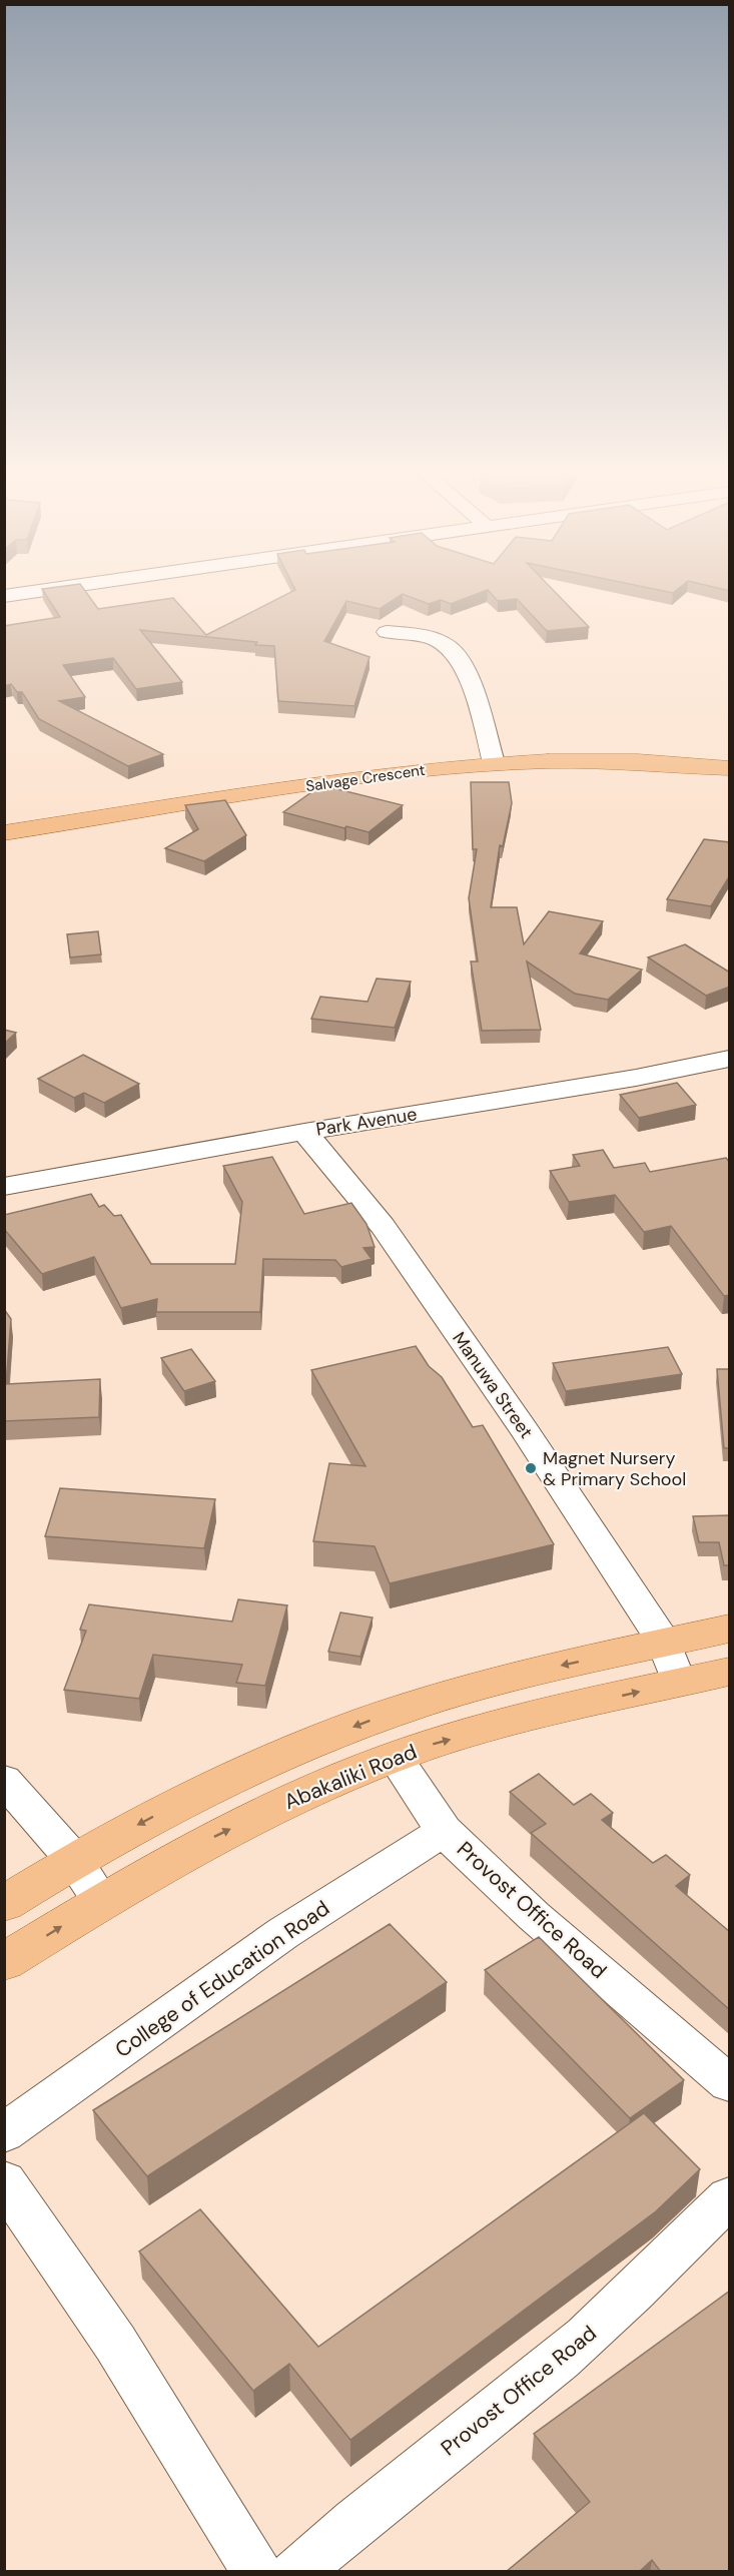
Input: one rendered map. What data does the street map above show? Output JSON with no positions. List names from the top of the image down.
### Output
{
  "streets": {
    "main road": ["Salvage Crescent", "Abakaliki Road"],
    "street": [
      "Park Avenue",
      "Manuwa Street",
      "Provost Office Road",
      "College of Education Road"
    ]
  },
  "crossings": [
    ["Park Avenue", "Manuwa Street"],
    ["Manuwa Street", "Abakaliki Road"],
    ["Abakaliki Road", "Provost Office Road"],
    ["Provost Office Road", "College of Education Road"]
  ],
  "places": ["Magnet Nursery & Primary School"]
}
